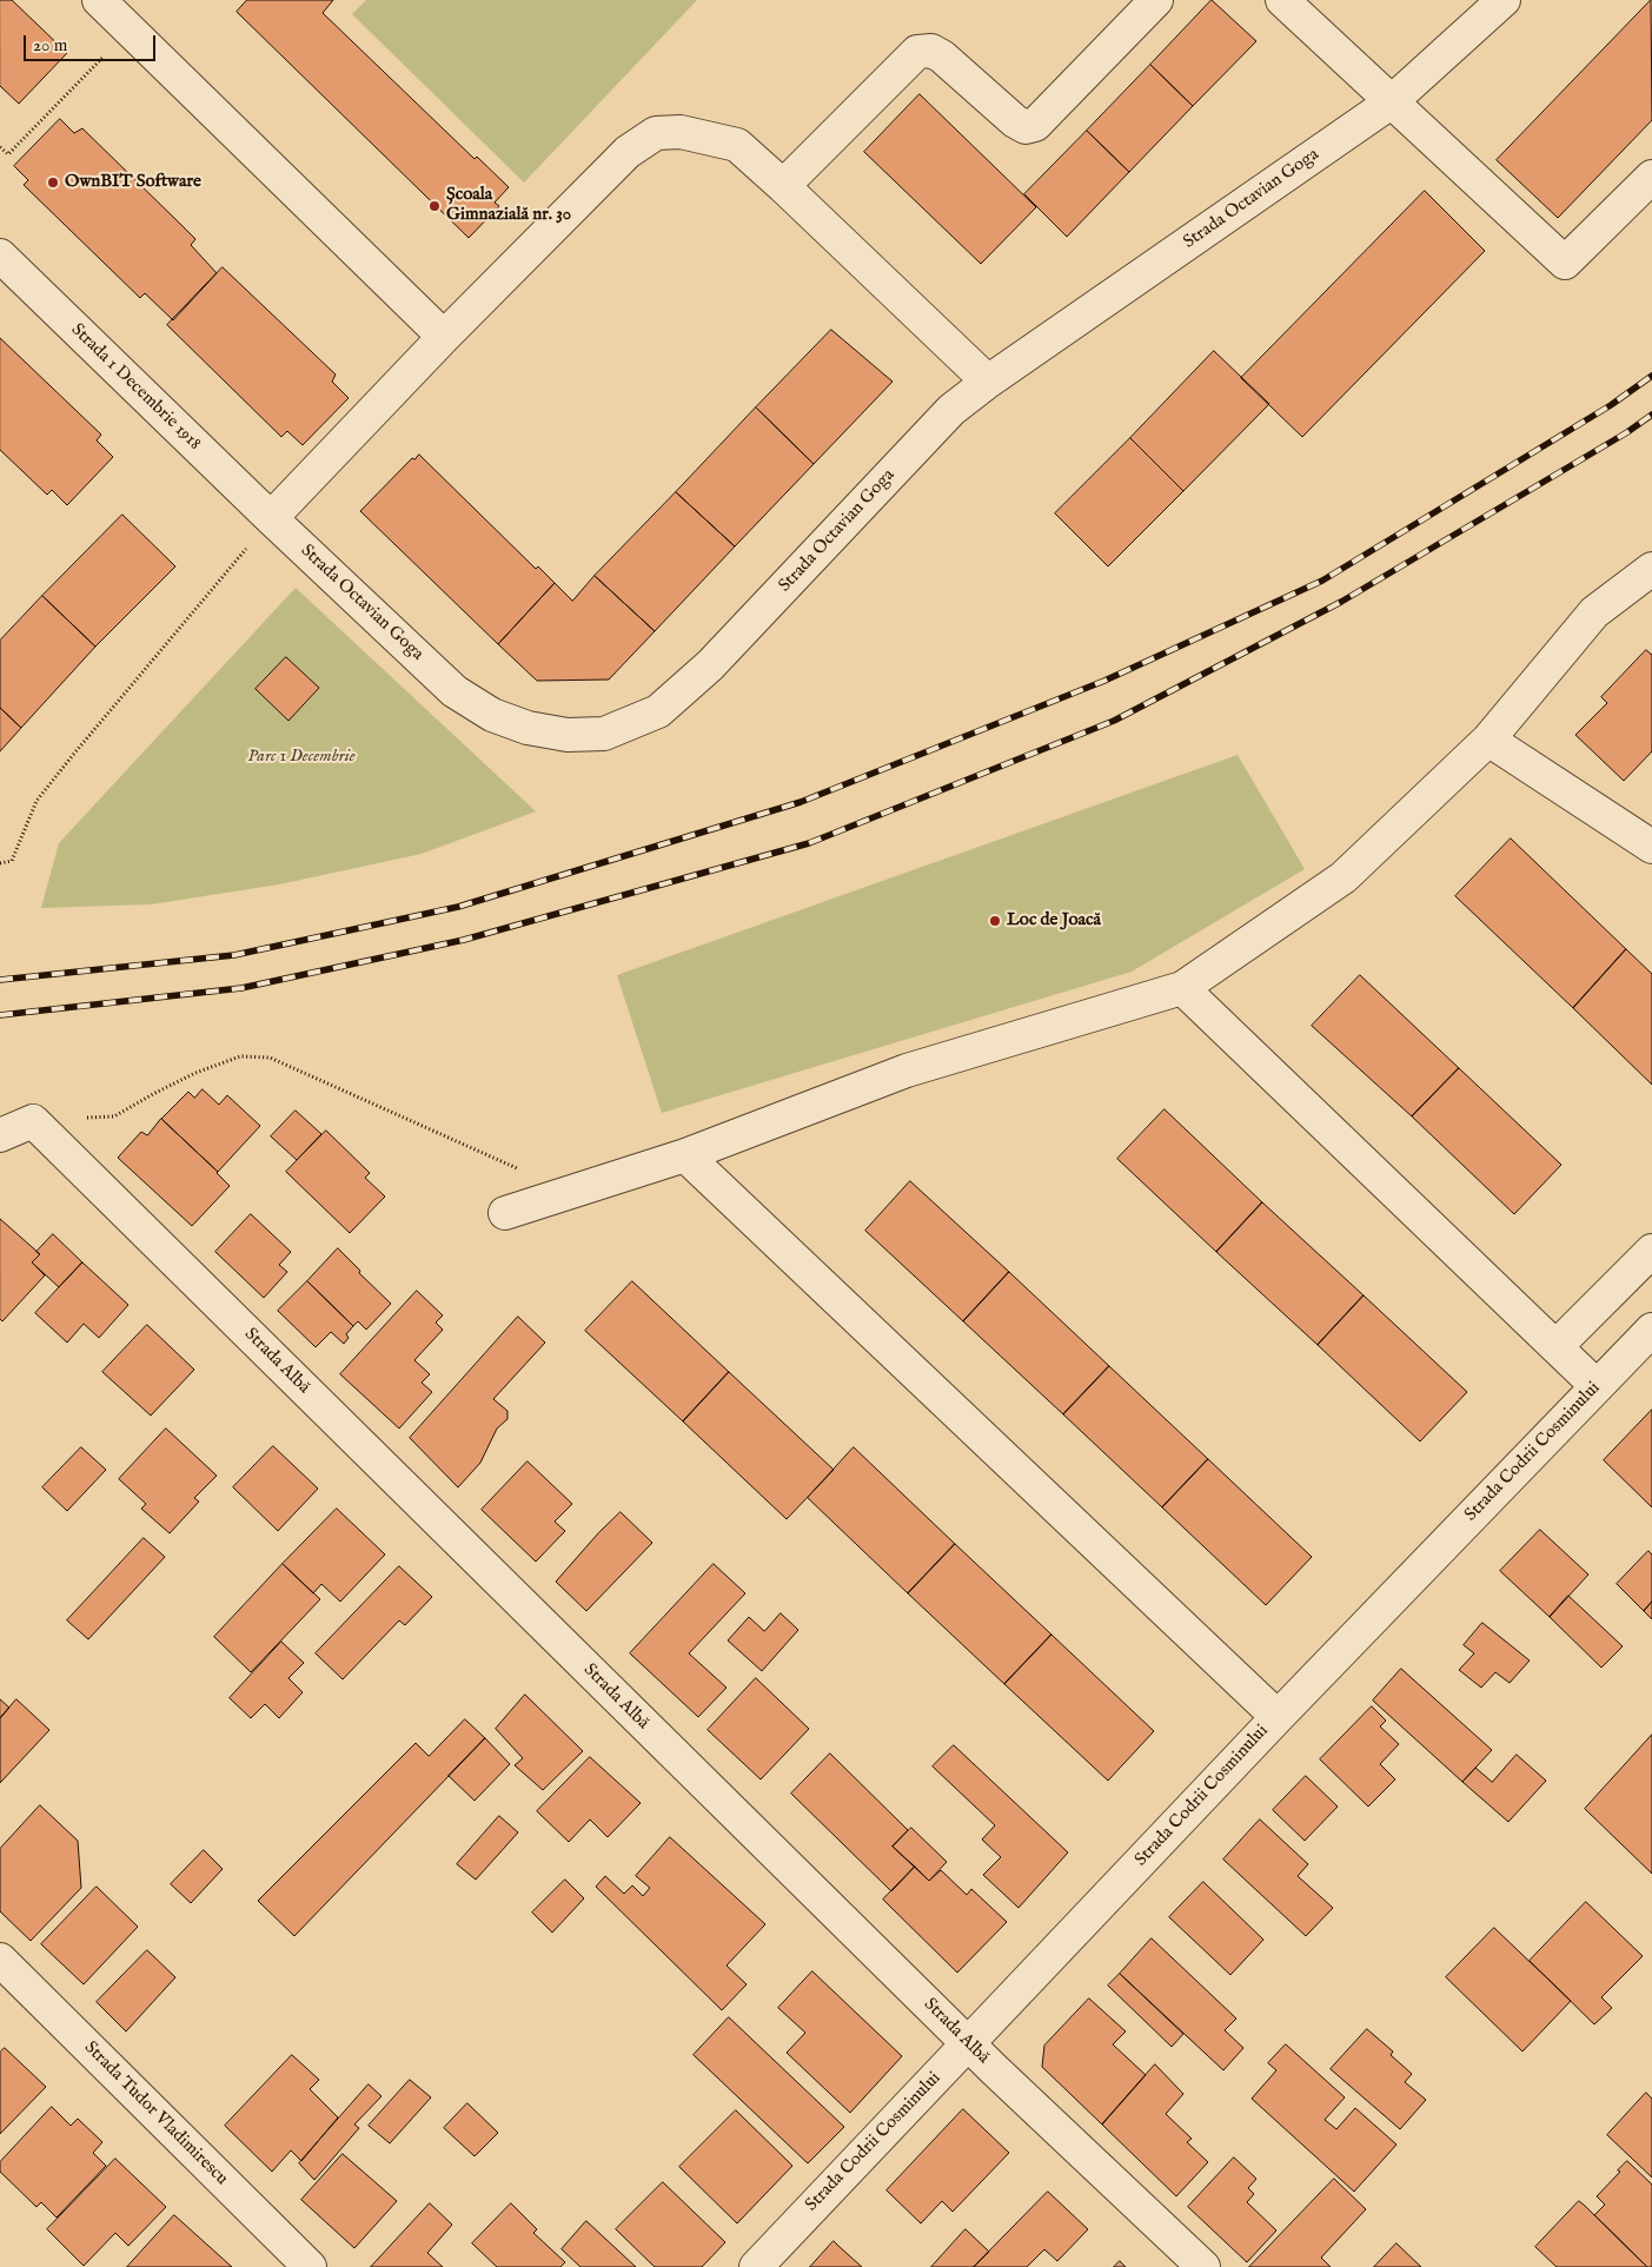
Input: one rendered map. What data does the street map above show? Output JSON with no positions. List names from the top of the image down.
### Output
{
  "streets": {
    "street": [
      "Strada Octavian Goga",
      "Strada 1 Decembrie 1918",
      "Strada Albă",
      "Strada Codrii Cosminului",
      "Strada Tudor Vladimirescu"
    ]
  },
  "crossings": [
    ["Strada Octavian Goga", "Strada 1 Decembrie 1918"],
    ["Strada Albă", "Strada Codrii Cosminului"]
  ],
  "parks": ["Parc 1 Decembrie"],
  "places": ["OwnBIT Software", "Școala Gimnazială nr. 30", "Loc de Joacă"],
  "scale_bar": "20 m"
}
